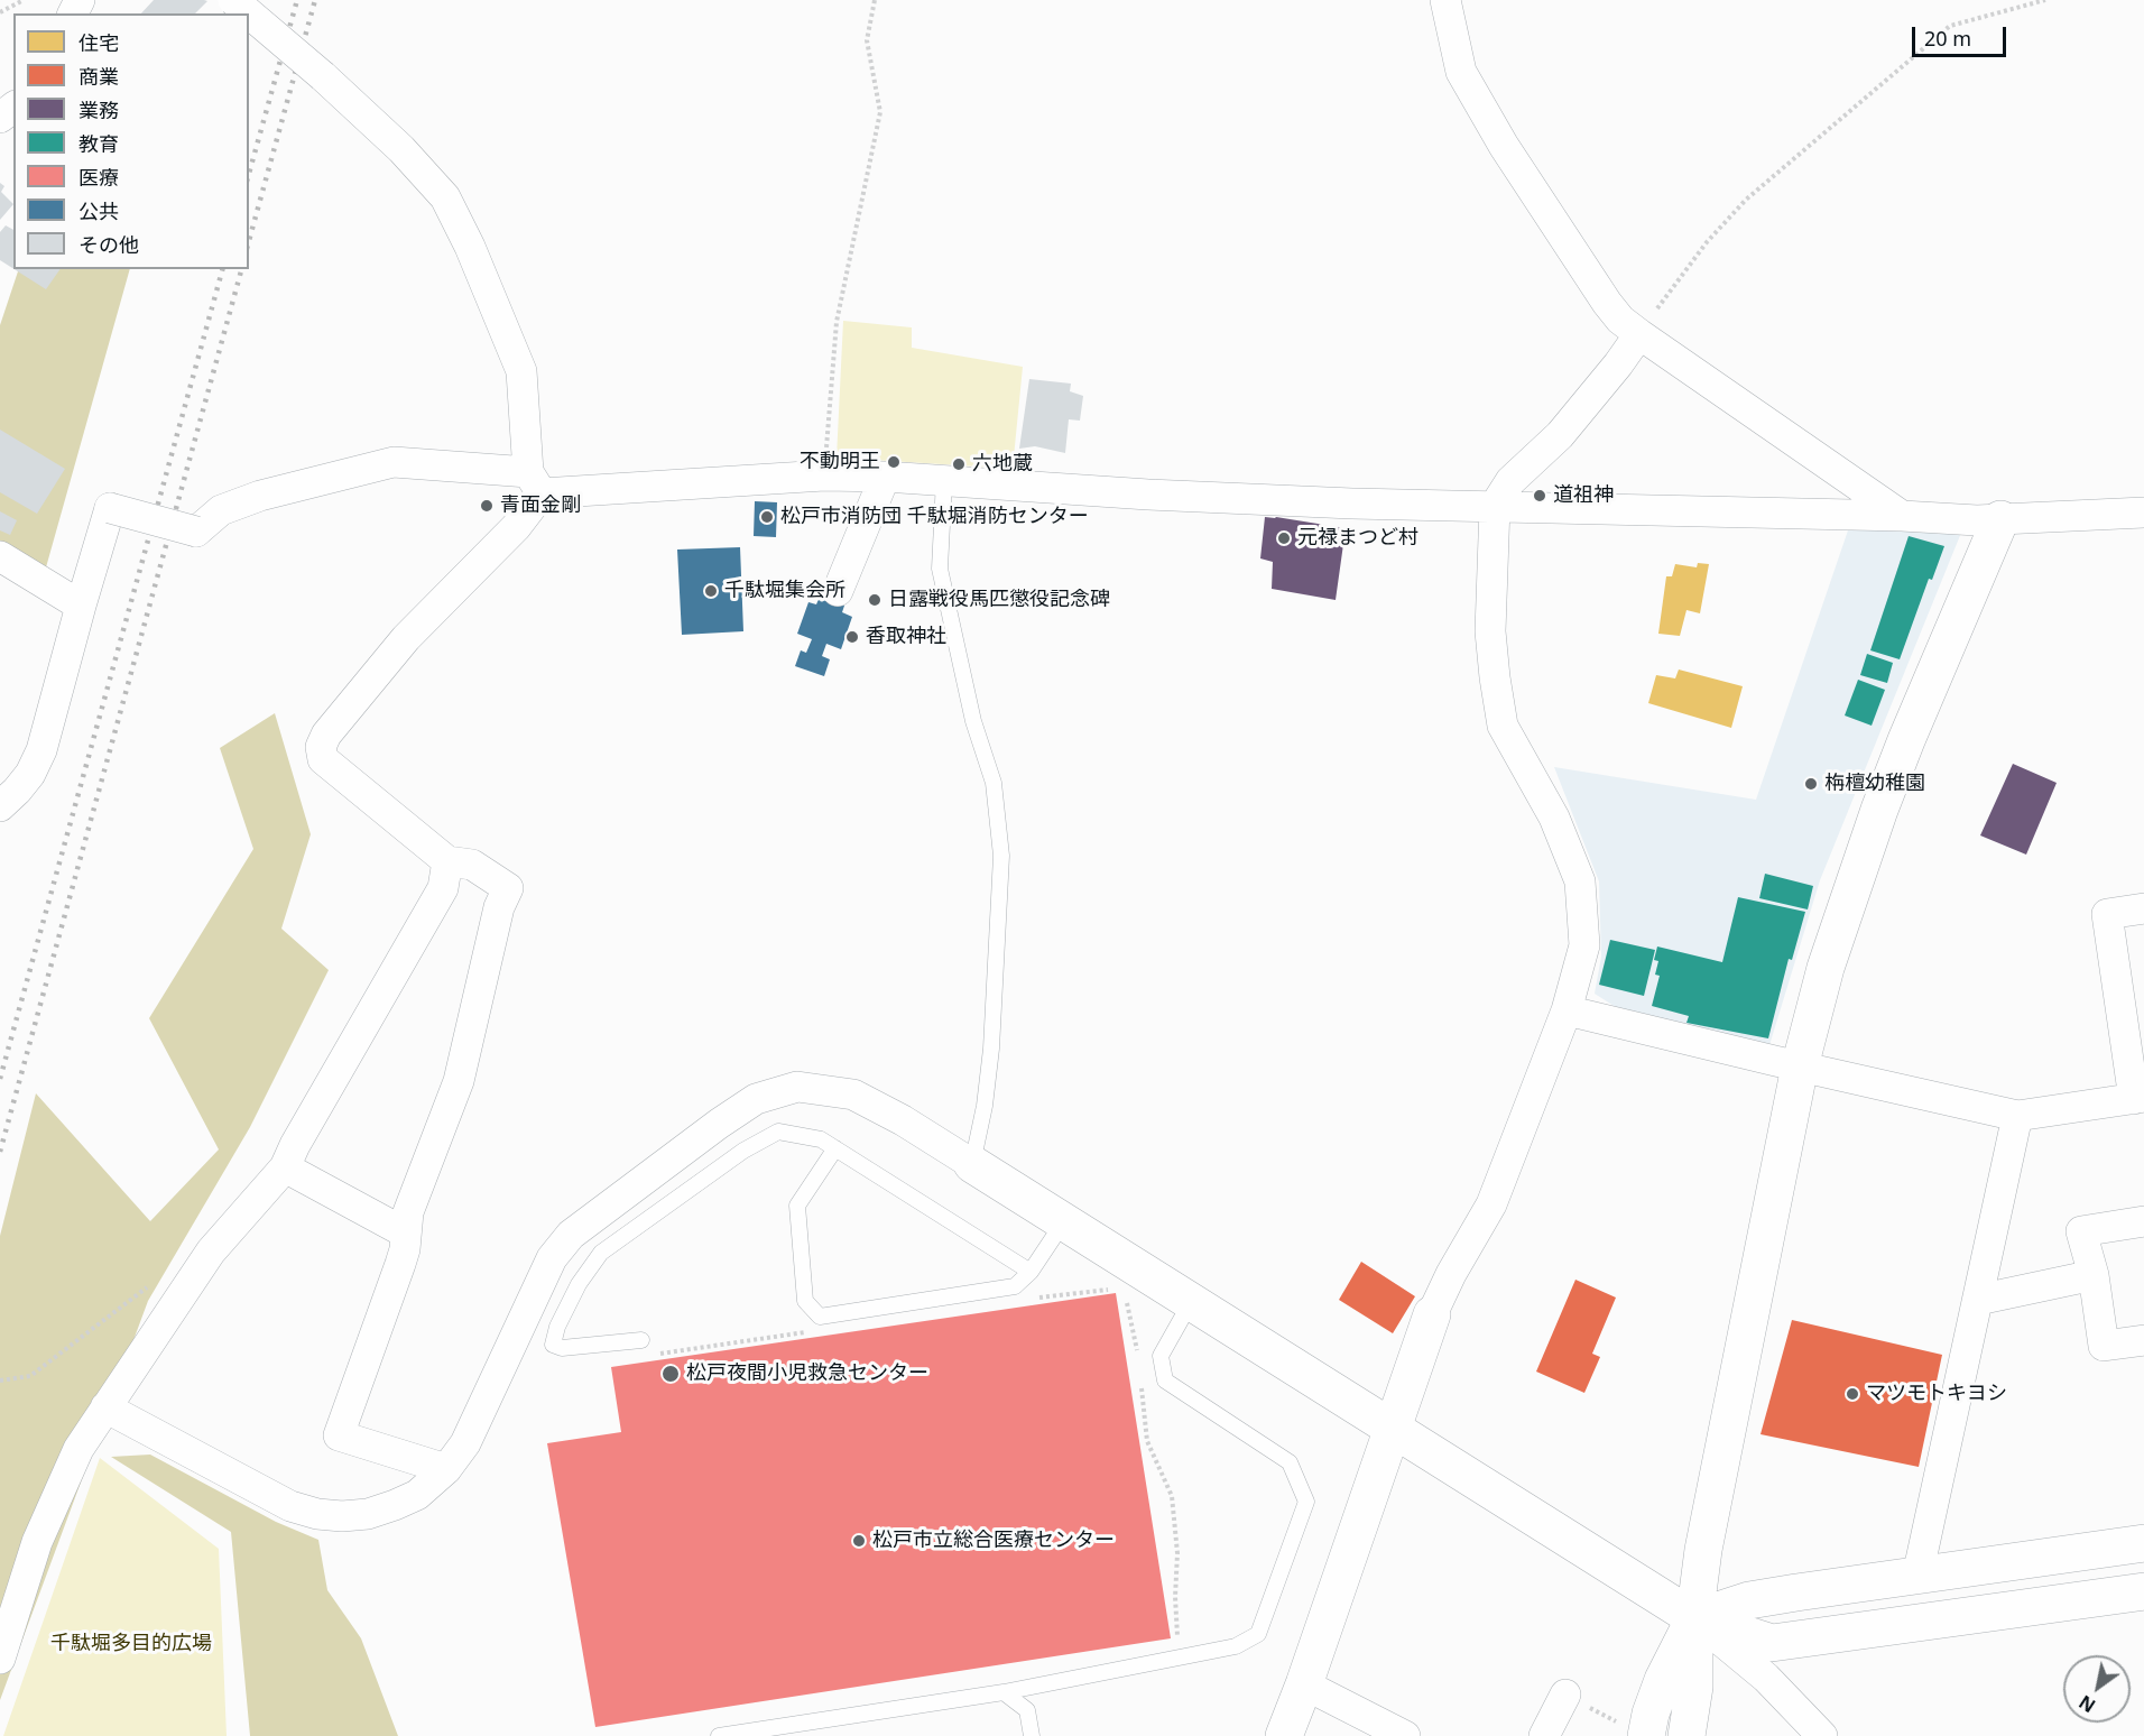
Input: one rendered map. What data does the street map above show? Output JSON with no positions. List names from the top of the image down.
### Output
{
  "parks": ["千駄堀多目的広場"],
  "places": [
    "不動明王",
    "六地蔵",
    "道祖神",
    "青面金剛",
    "松戸市消防団 千駄堀消防センター",
    "元禄まつど村",
    "千駄堀集会所",
    "日露戦役馬匹懲役記念碑",
    "香取神社",
    "栴檀幼稚園",
    "松戸夜間小児救急センター",
    "マツモトキヨシ",
    "松戸市立総合医療センター"
  ],
  "legend": [
    "住宅",
    "商業",
    "業務",
    "教育",
    "医療",
    "公共",
    "その他"
  ],
  "scale_bar": "20 m",
  "north": "bottom left"
}
